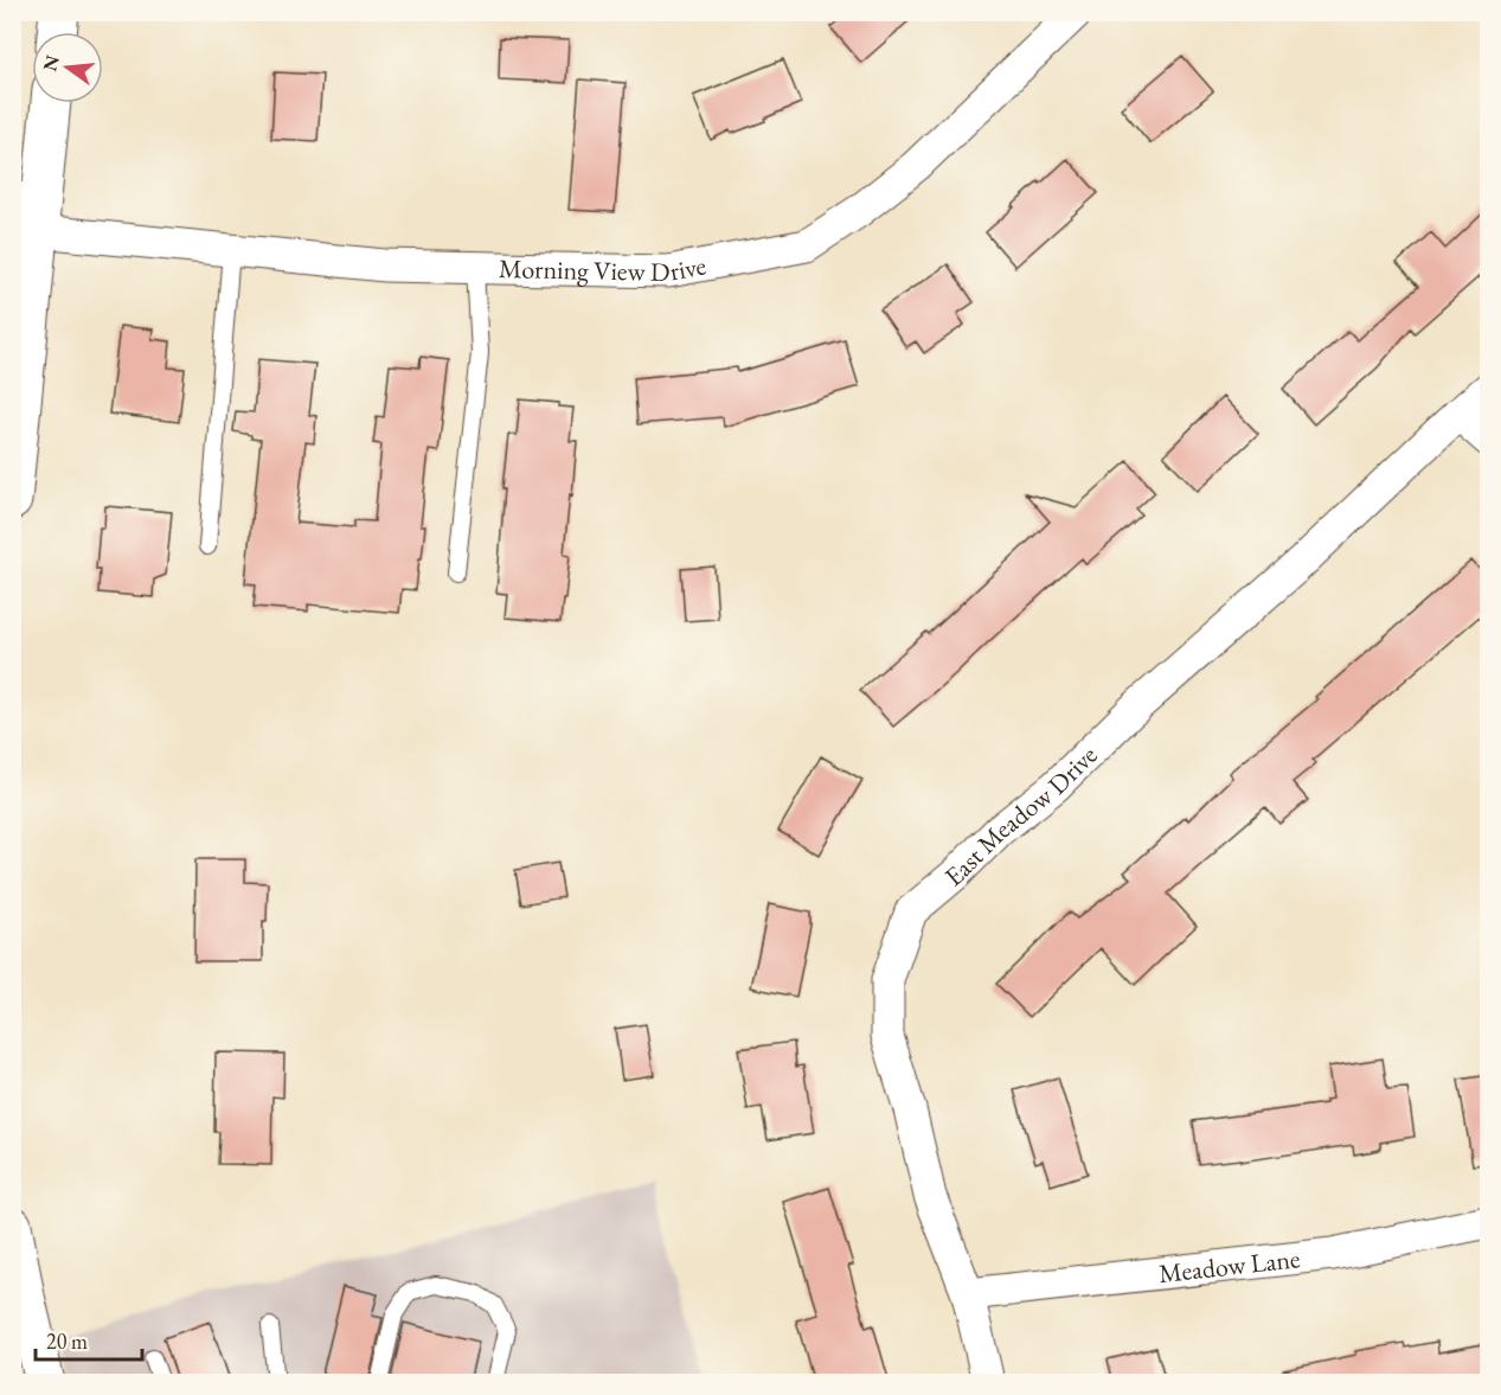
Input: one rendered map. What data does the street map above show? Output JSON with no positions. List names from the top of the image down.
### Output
{
  "streets": {
    "street": ["Morning View Drive", "East Meadow Drive", "Meadow Lane"]
  },
  "crossings": [
    ["East Meadow Drive", "Meadow Lane"]
  ],
  "scale_bar": "20 m",
  "north": "left"
}
